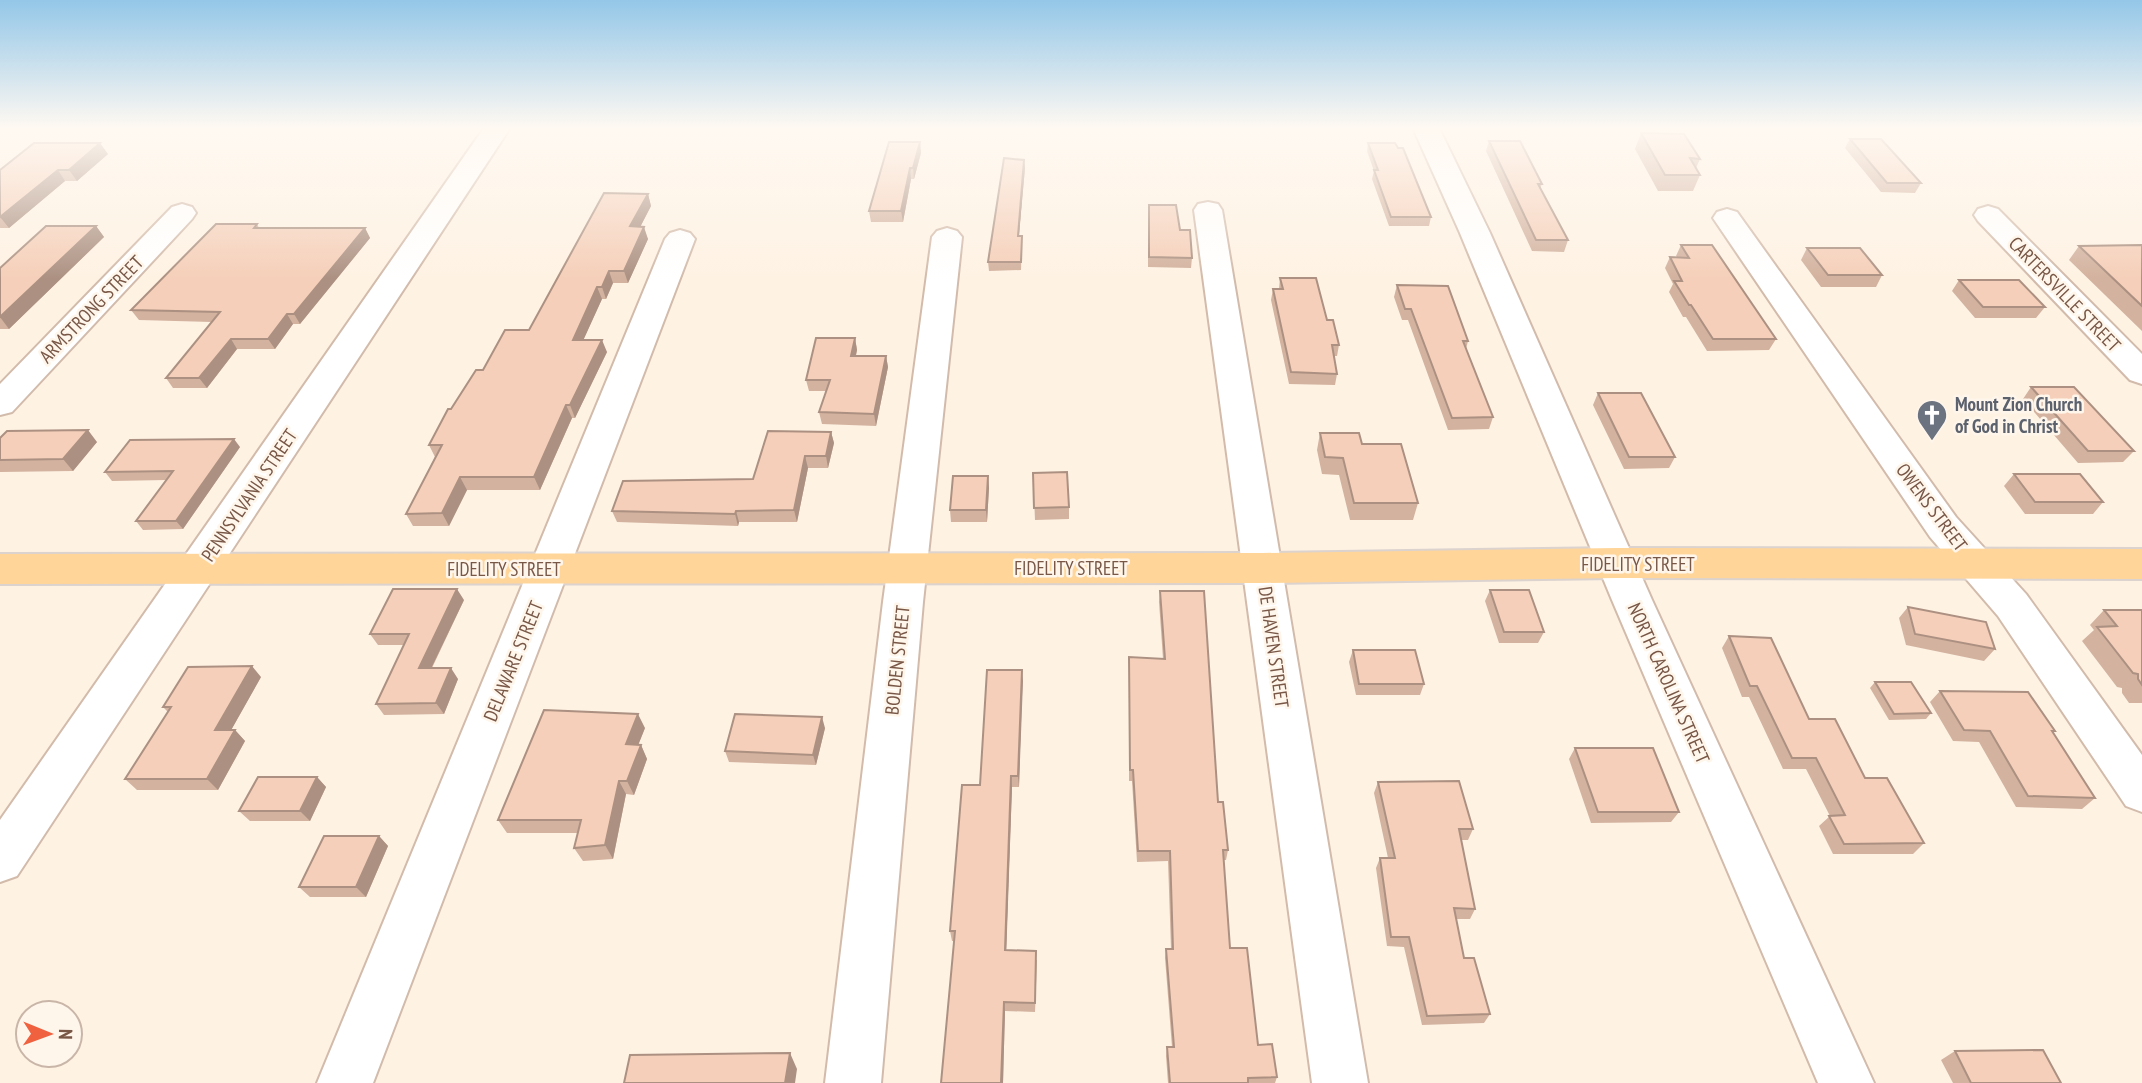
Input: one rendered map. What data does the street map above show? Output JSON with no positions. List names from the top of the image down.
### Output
{
  "streets": {
    "main road": ["FIDELITY STREET"],
    "street": [
      "CARTERSVILLE STREET",
      "ARMSTRONG STREET",
      "PENNSYLVANIA STREET",
      "OWENS STREET",
      "DE HAVEN STREET",
      "BOLDEN STREET",
      "DELAWARE STREET",
      "NORTH CAROLINA STREET"
    ]
  },
  "crossings": [
    ["PENNSYLVANIA STREET", "FIDELITY STREET"],
    ["OWENS STREET", "FIDELITY STREET"],
    ["FIDELITY STREET", "DE HAVEN STREET"],
    ["FIDELITY STREET", "BOLDEN STREET"],
    ["FIDELITY STREET", "DELAWARE STREET"],
    ["FIDELITY STREET", "NORTH CAROLINA STREET"]
  ],
  "places": {
    "church": ["Mount Zion Church of God in Christ"]
  },
  "north": "right"
}
